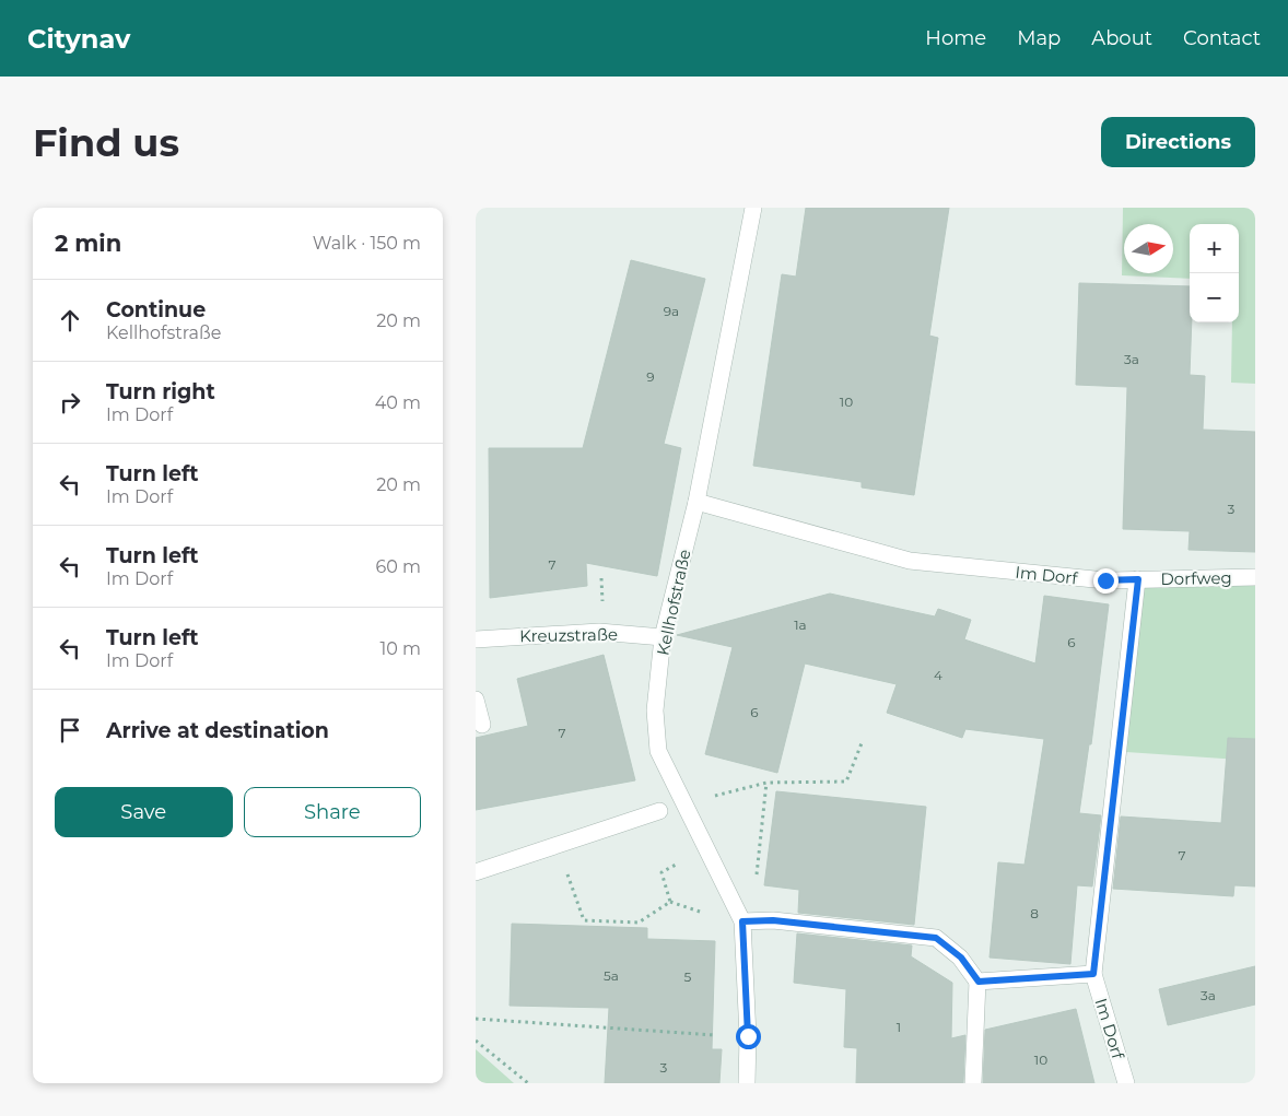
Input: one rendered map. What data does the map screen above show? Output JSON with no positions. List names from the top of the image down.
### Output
{
  "streets": {
    "street": [
      "Im Dorf",
      "Dorfweg",
      "Kellhofstraße",
      "Kreuzstraße"
    ]
  },
  "crossings": [
    ["Im Dorf", "Dorfweg"],
    ["Im Dorf", "Kellhofstraße"],
    ["Kellhofstraße", "Kreuzstraße"]
  ],
  "house_numbers": [
    "9a",
    "3a",
    "9",
    "10",
    "3",
    "7",
    "1a",
    "6",
    "4",
    "6",
    "7",
    "7",
    "8",
    "5a",
    "5",
    "3a",
    "1",
    "10",
    "3"
  ],
  "north": "right",
  "page": {
    "header": "Citynav",
    "nav": [
      "Home",
      "Map",
      "About",
      "Contact"
    ],
    "buttons": [
      "Directions",
      ["Save", "Share"]
    ],
    "title": "Find us",
    "heading": ["2 min", "Walk · 150 m"],
    "map_buttons": ["+", "−"],
    "list": [
      ["Continue", "Kellhofstraße", "20 m"],
      ["Turn right", "Im Dorf", "40 m"],
      ["Turn left", "Im Dorf", "20 m"],
      ["Turn left", "Im Dorf", "60 m"],
      ["Turn left", "Im Dorf", "10 m"],
      "Arrive at destination"
    ]
  }
}
